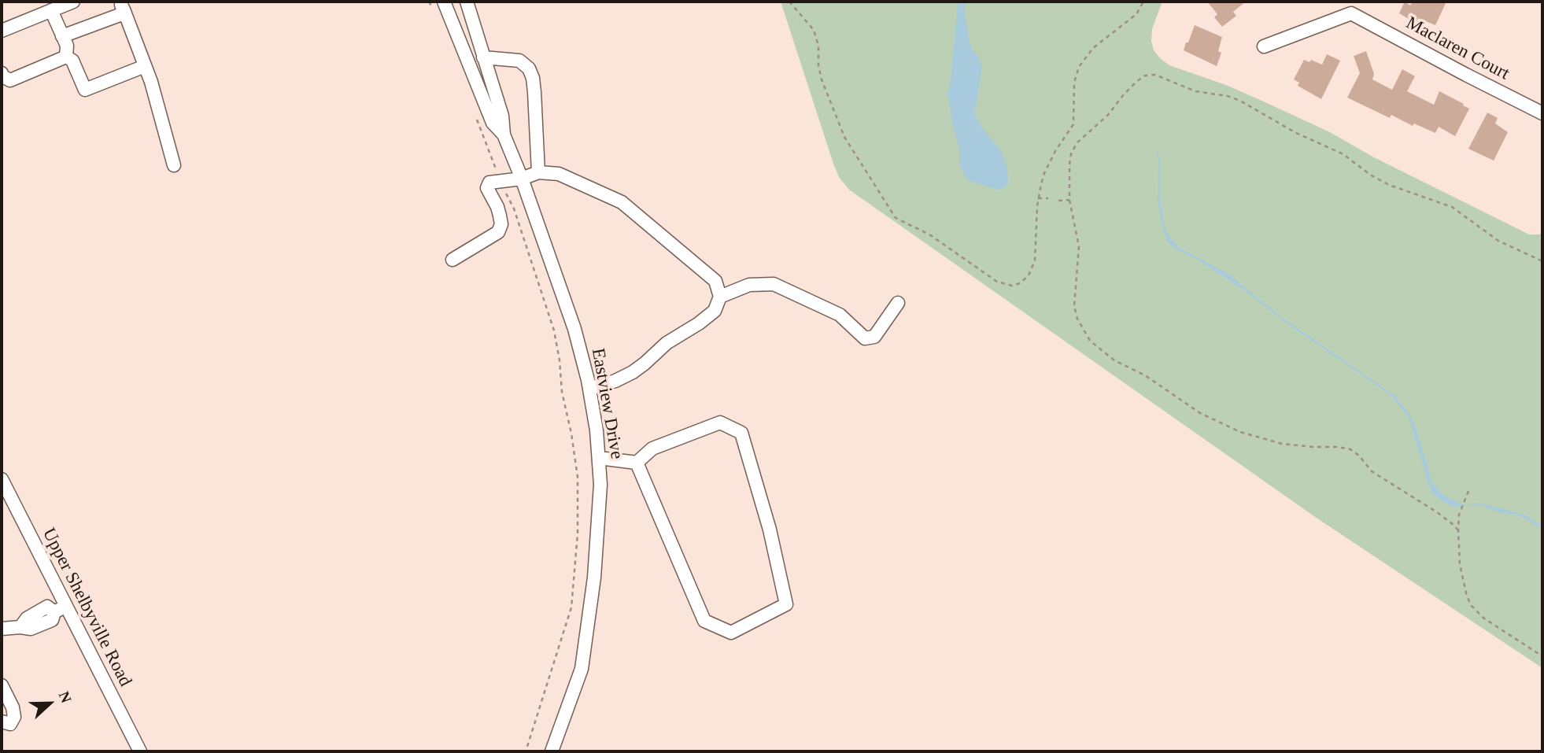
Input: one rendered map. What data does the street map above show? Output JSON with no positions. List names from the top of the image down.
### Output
{
  "streets": {
    "street": ["Maclaren Court", "Eastview Drive", "Upper Shelbyville Road"]
  },
  "north": "right"
}
